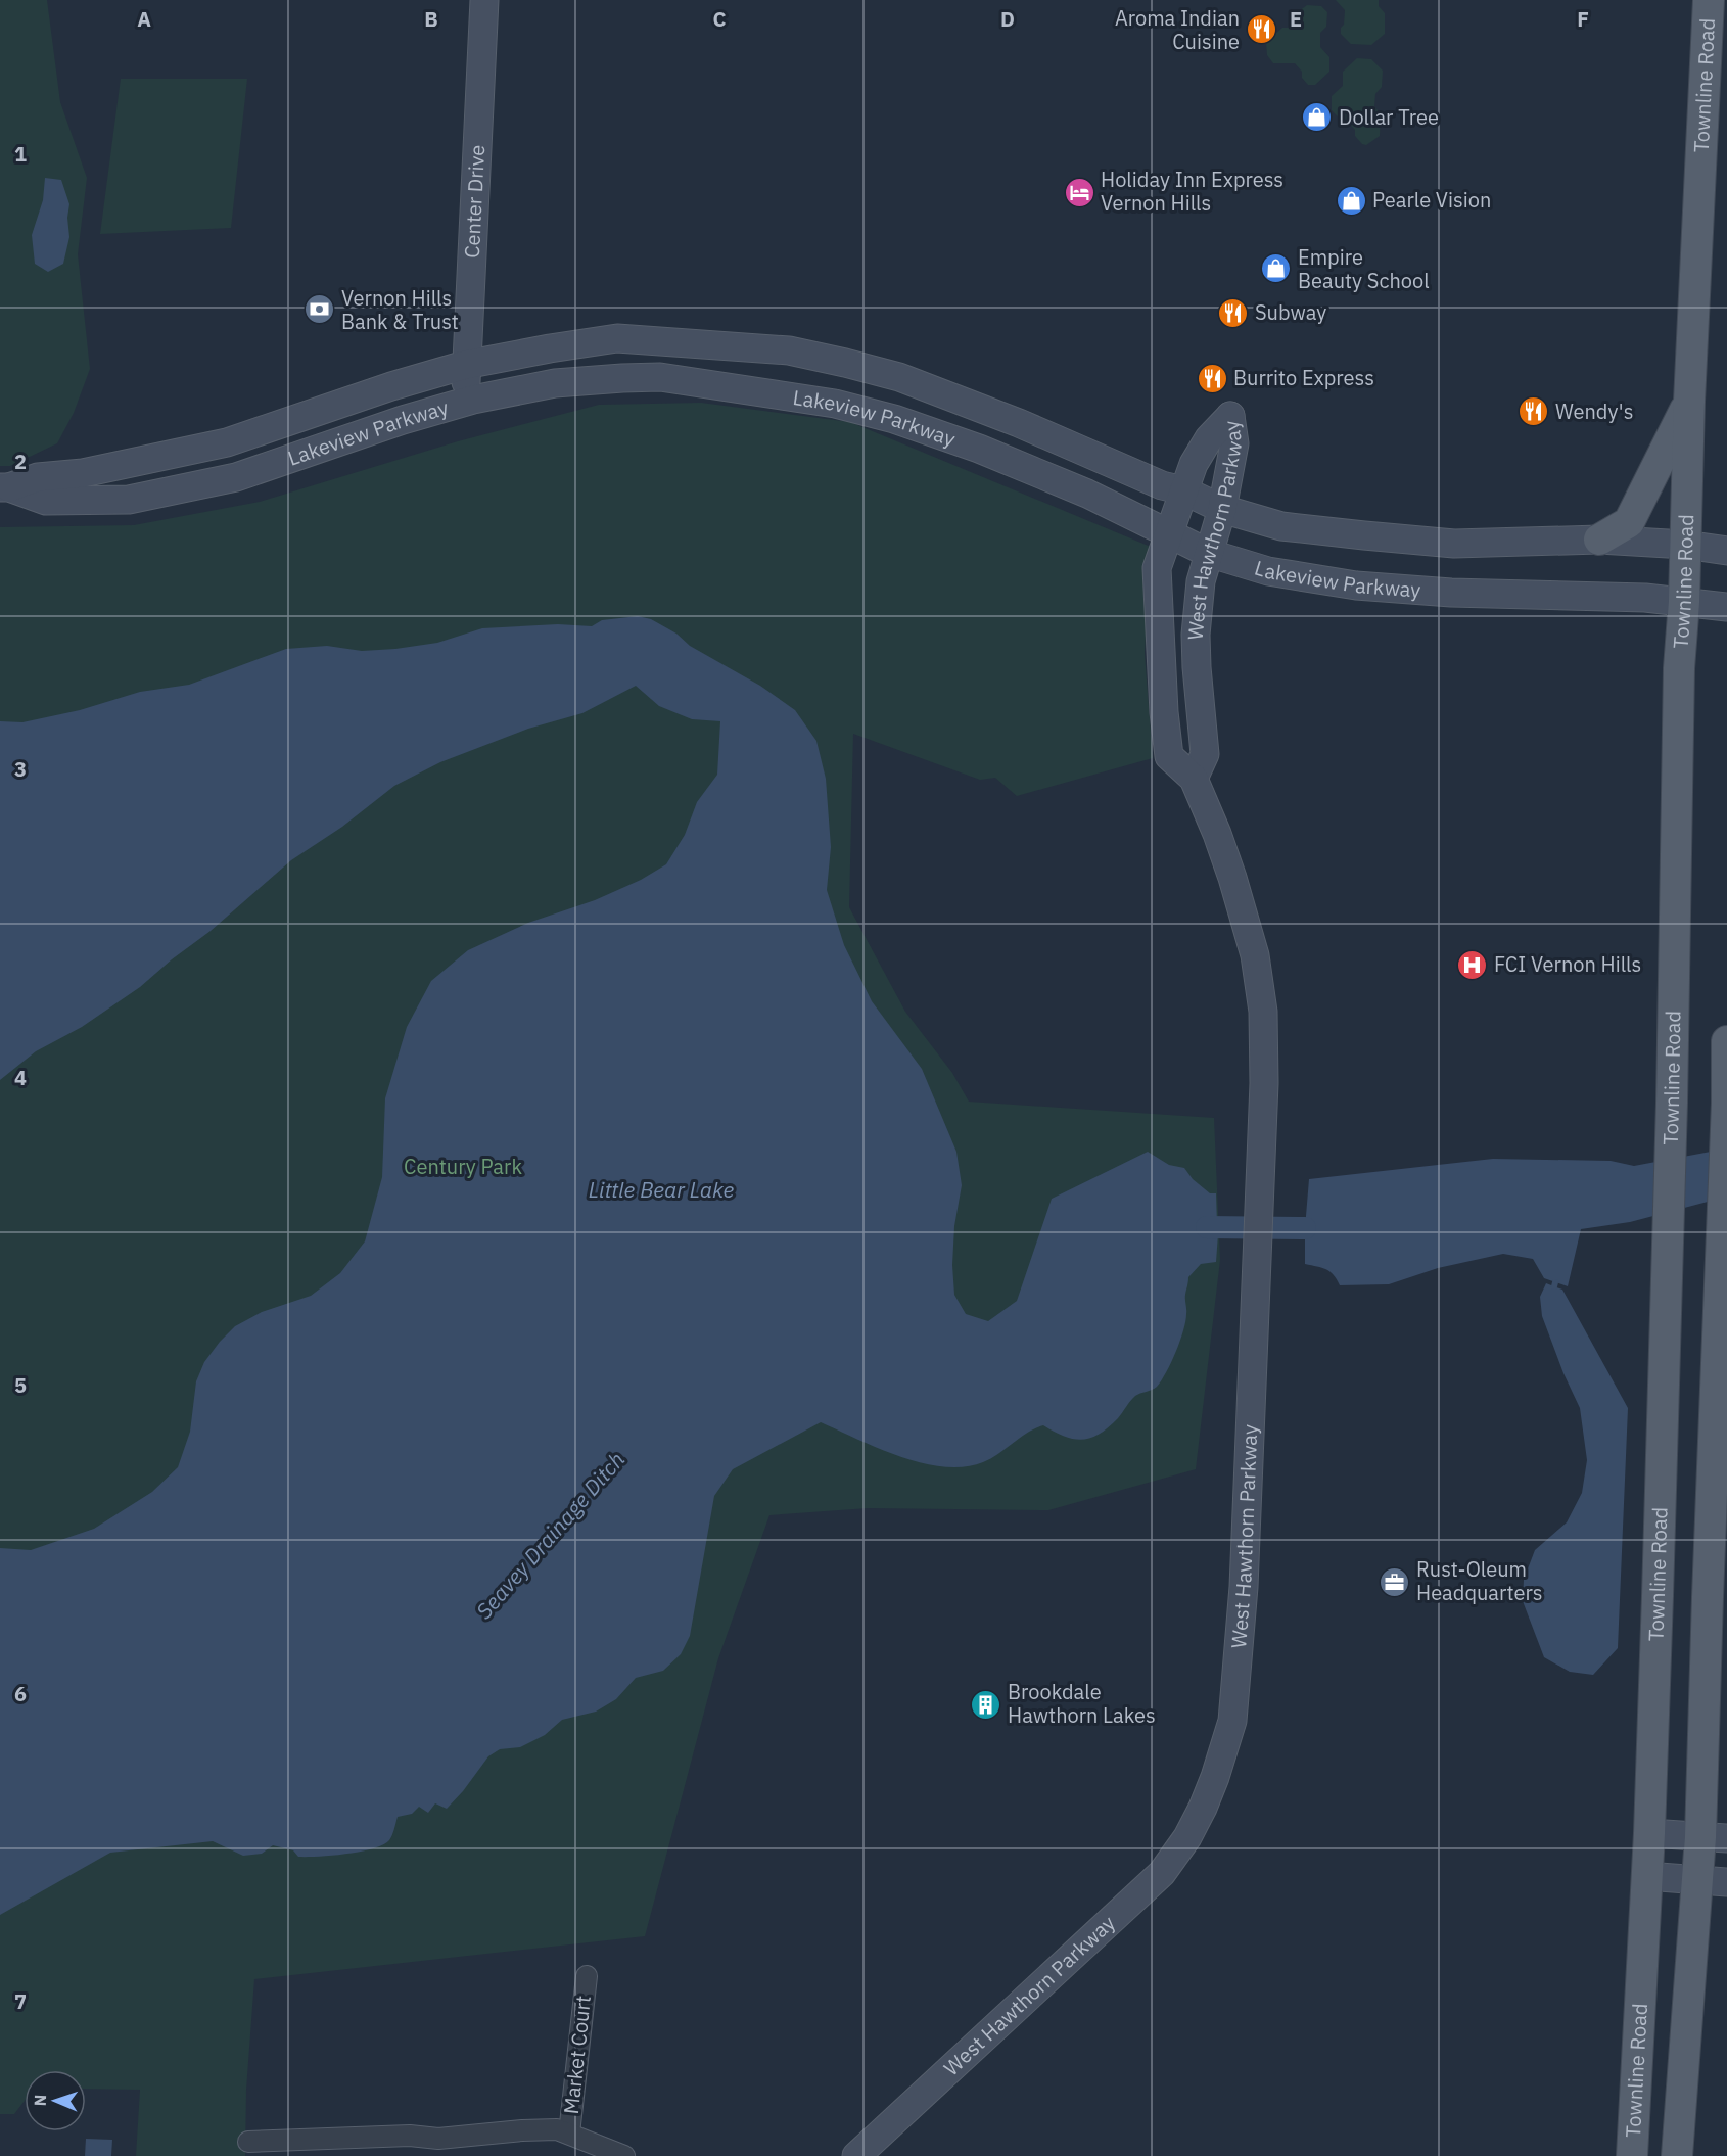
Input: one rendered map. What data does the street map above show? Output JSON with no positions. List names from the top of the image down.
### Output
{
  "streets": {
    "main road": ["Townline Road"],
    "street": [
      "Center Drive",
      "Lakeview Parkway",
      "West Hawthorn Parkway",
      "Market Court"
    ]
  },
  "crossings": [
    ["Townline Road", "Lakeview Parkway"],
    ["Center Drive", "Lakeview Parkway"],
    ["Lakeview Parkway", "West Hawthorn Parkway"]
  ],
  "water": ["Little Bear Lake", "Seavey Drainage Ditch"],
  "parks": ["Century Park"],
  "places": {
    "restaurant": [
      "Aroma Indian Cuisine",
      "Subway",
      "Burrito Express",
      "Wendy's"
    ],
    "shop": ["Dollar Tree", "Pearle Vision", "Empire Beauty School"],
    "hotel": ["Holiday Inn Express Vernon Hills"],
    "bank": ["Vernon Hills Bank & Trust"],
    "hospital": ["FCI Vernon Hills"],
    "office": ["Rust-Oleum Headquarters"],
    "building": ["Brookdale Hawthorn Lakes"]
  },
  "north": "left",
  "grid": {
    "columns": [
      "A",
      "B",
      "C",
      "D",
      "E",
      "F"
    ],
    "rows": [
      "1",
      "2",
      "3",
      "4",
      "5",
      "6",
      "7"
    ]
  }
}
